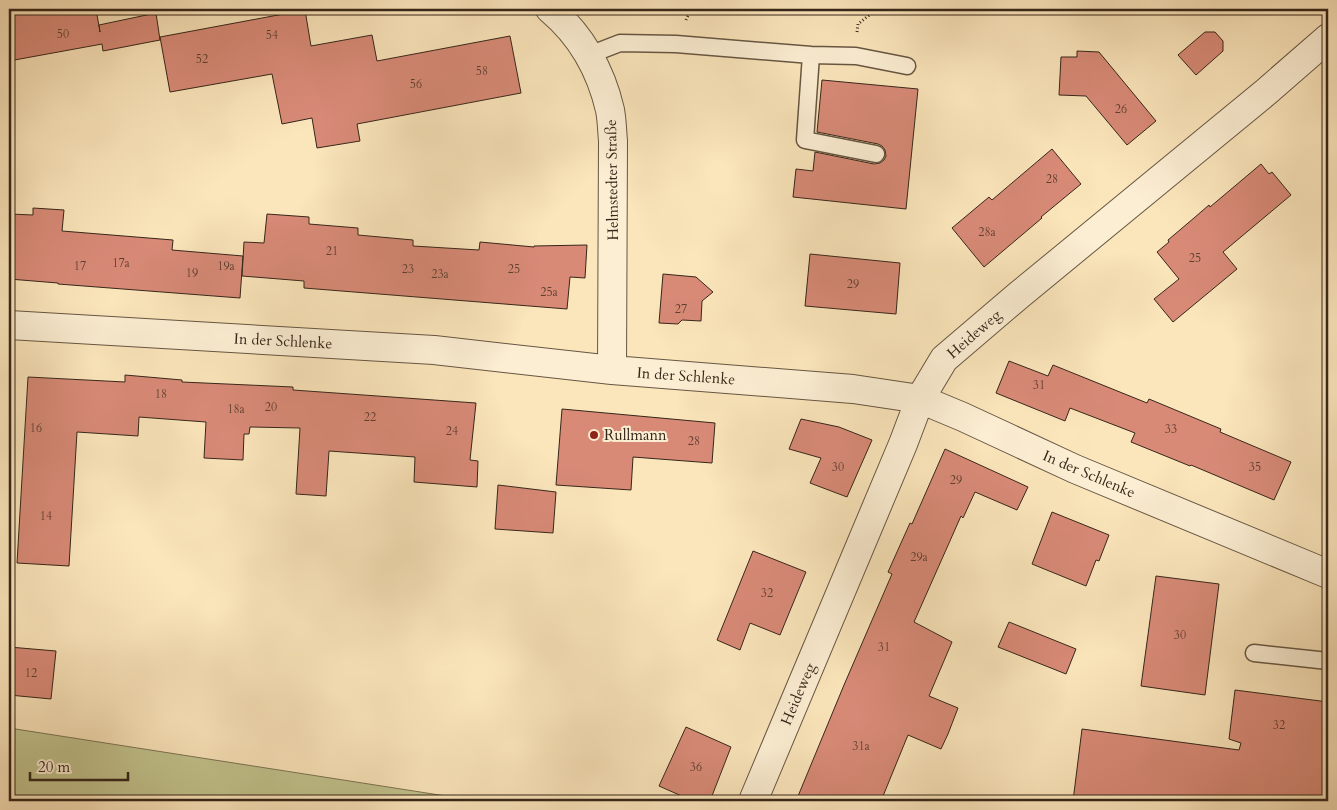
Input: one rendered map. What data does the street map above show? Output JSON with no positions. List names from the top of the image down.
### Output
{
  "streets": {
    "street": ["Helmstedter Straße", "Heideweg", "In der Schlenke"]
  },
  "crossings": [
    ["Helmstedter Straße", "In der Schlenke"],
    ["Heideweg", "In der Schlenke"]
  ],
  "places": ["Rullmann"],
  "house_numbers": [
    "50",
    "54",
    "52",
    "58",
    "56",
    "26",
    "28",
    "28a",
    "21",
    "25",
    "17a",
    "17",
    "19a",
    "23",
    "25",
    "19",
    "23a",
    "29",
    "25a",
    "27",
    "31",
    "18",
    "20",
    "18a",
    "22",
    "16",
    "33",
    "24",
    "28",
    "30",
    "35",
    "29",
    "14",
    "29a",
    "32",
    "30",
    "31",
    "12",
    "32",
    "31a",
    "36"
  ],
  "scale_bar": "20 m"
}
